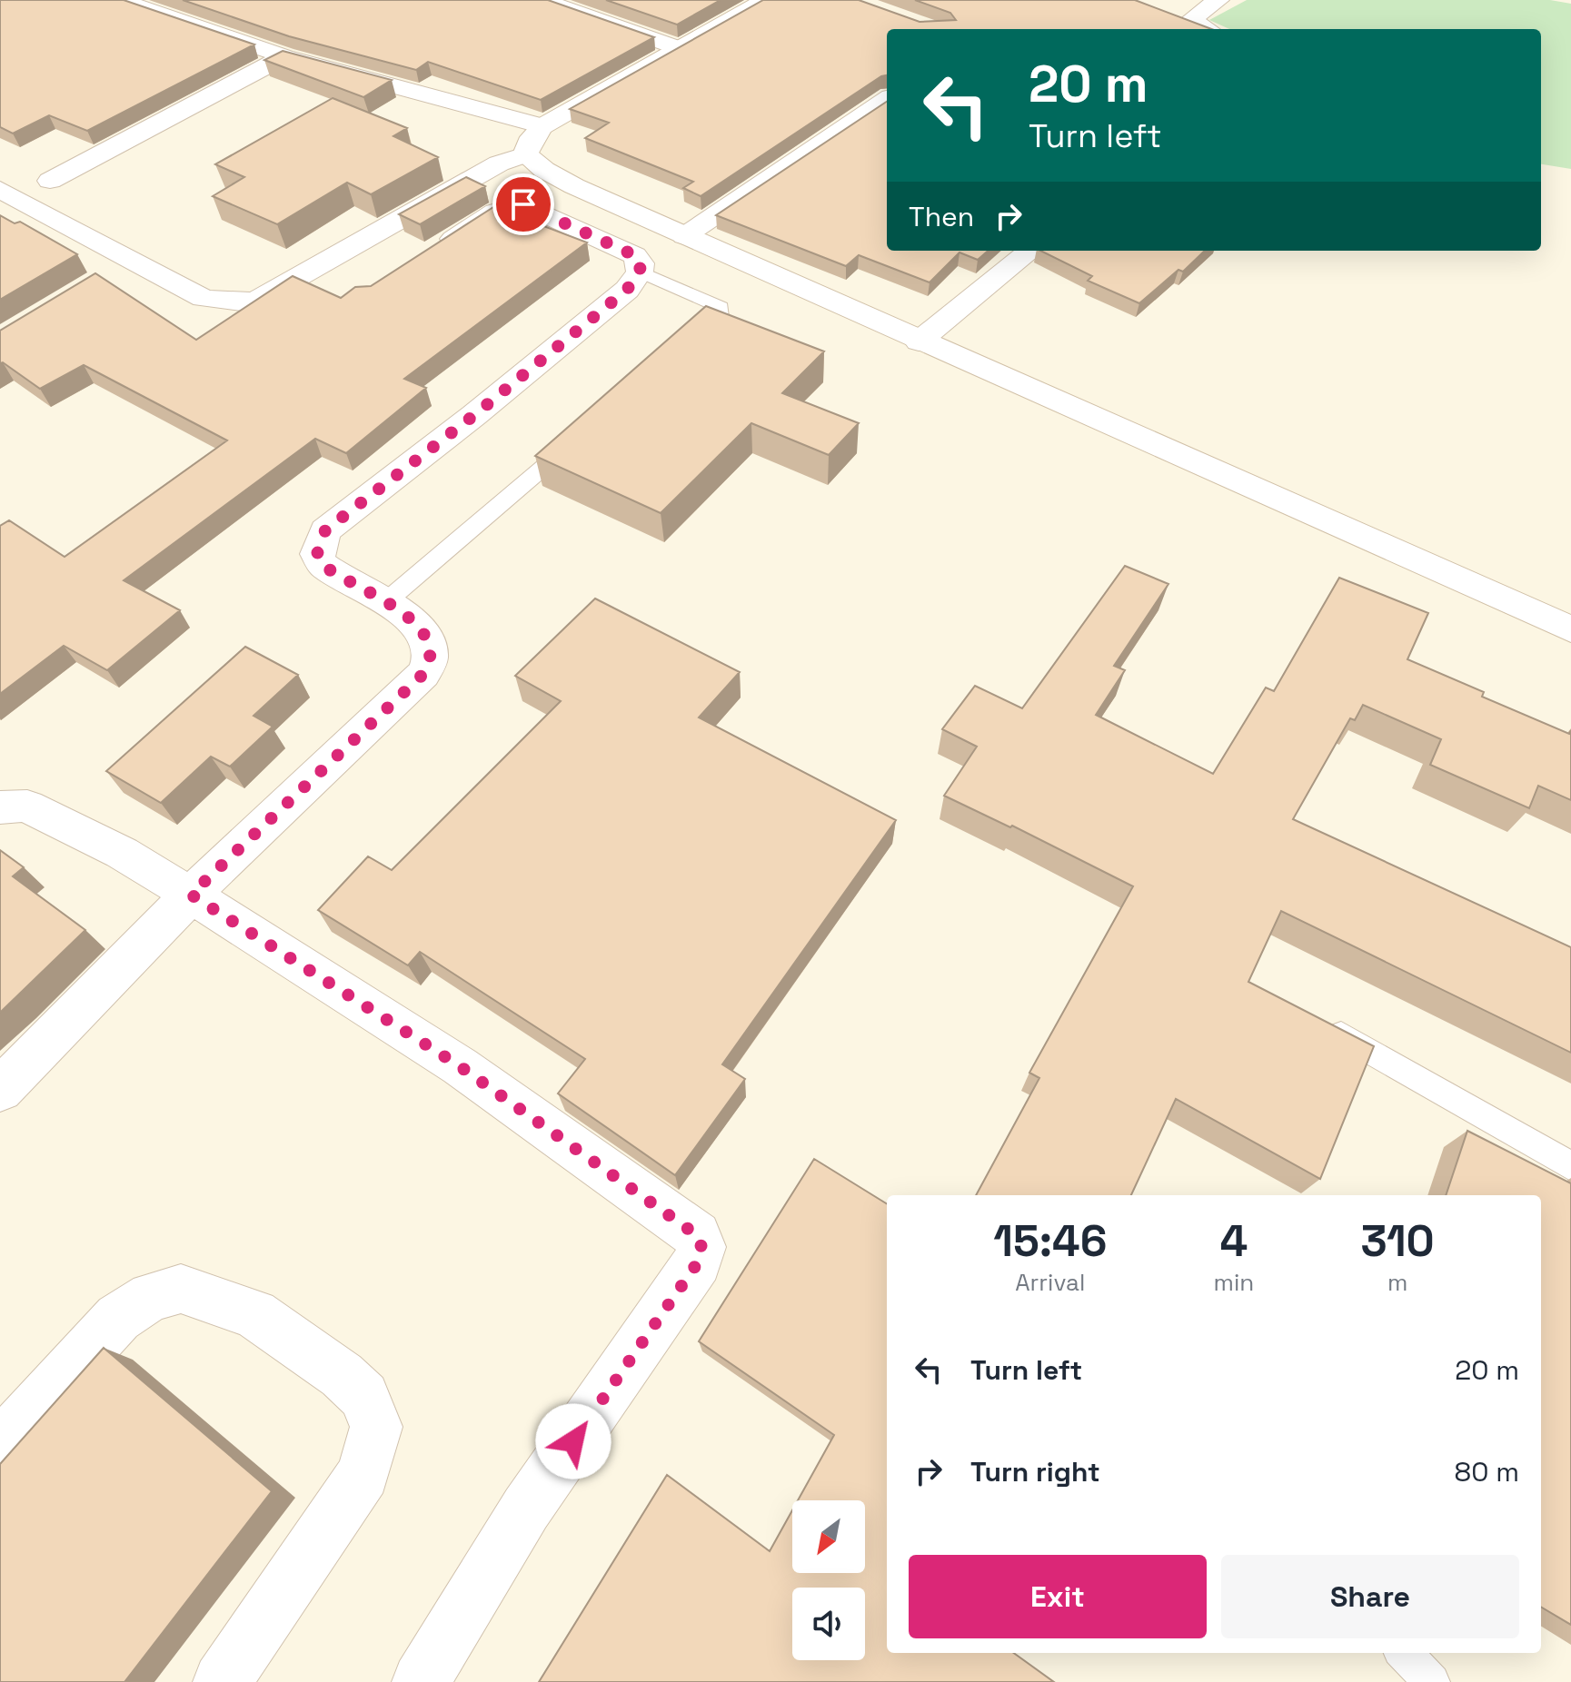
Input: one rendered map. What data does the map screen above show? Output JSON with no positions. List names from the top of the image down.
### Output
{
  "north": "bottom left",
  "page": {
    "turn": ["20 m", "Turn left"],
    "then": "Then",
    "eta": [
      "15:46",
      "Arrival",
      "4",
      "min",
      "310",
      "m"
    ],
    "list": [
      {
        "name": "Turn left",
        "value": "20 m"
      },
      {
        "name": "Turn right",
        "value": "80 m"
      }
    ],
    "buttons": ["Exit", "Share"]
  }
}
